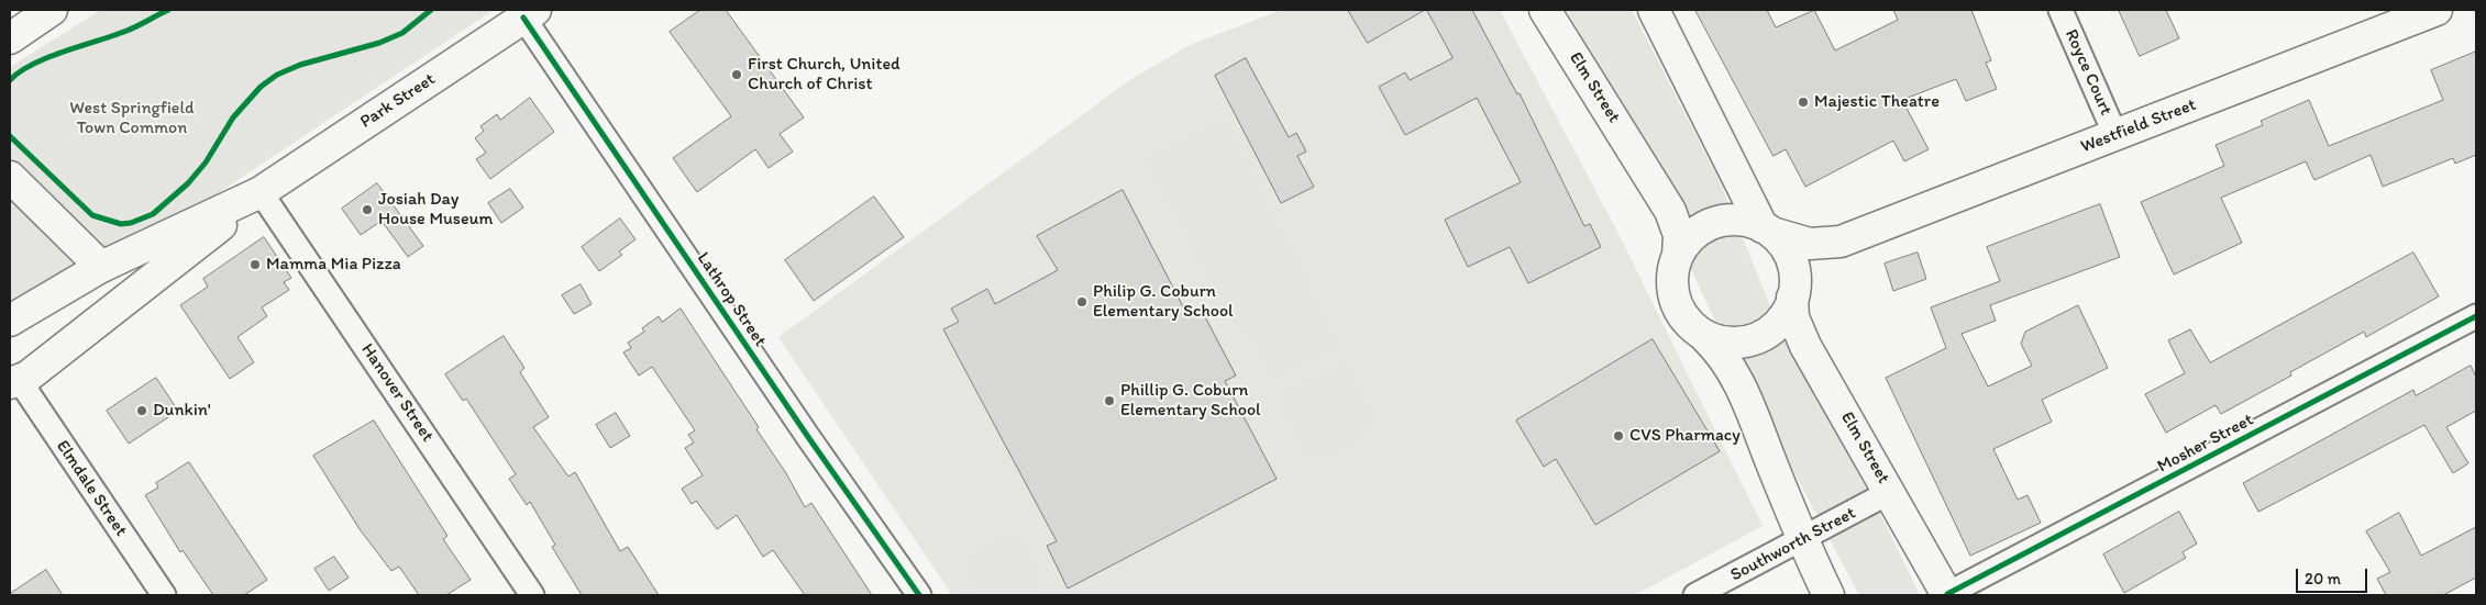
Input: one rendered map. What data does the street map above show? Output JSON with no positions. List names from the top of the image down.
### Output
{
  "streets": {
    "main road": ["Elm Street", "Park Street", "Westfield Street"],
    "street": [
      "Royce Court",
      "Lathrop Street",
      "Hanover Street",
      "Mosher Street",
      "Elmdale Street",
      "Southworth Street"
    ]
  },
  "crossings": [
    ["Royce Court", "Westfield Street"],
    ["Elm Street", "Westfield Street"],
    ["Elm Street", "Mosher Street"],
    ["Elm Street", "Southworth Street"],
    ["Park Street", "Lathrop Street"],
    ["Park Street", "Hanover Street"],
    ["Park Street", "Elmdale Street"]
  ],
  "parks": ["West Springfield Town Common"],
  "places": [
    "First Church, United Church of Christ",
    "Majestic Theatre",
    "Josiah Day House Museum",
    "Mamma Mia Pizza",
    "Philip G. Coburn Elementary School",
    "Phillip G. Coburn Elementary School",
    "Dunkin'",
    "CVS Pharmacy"
  ],
  "scale_bar": "20 m"
}
